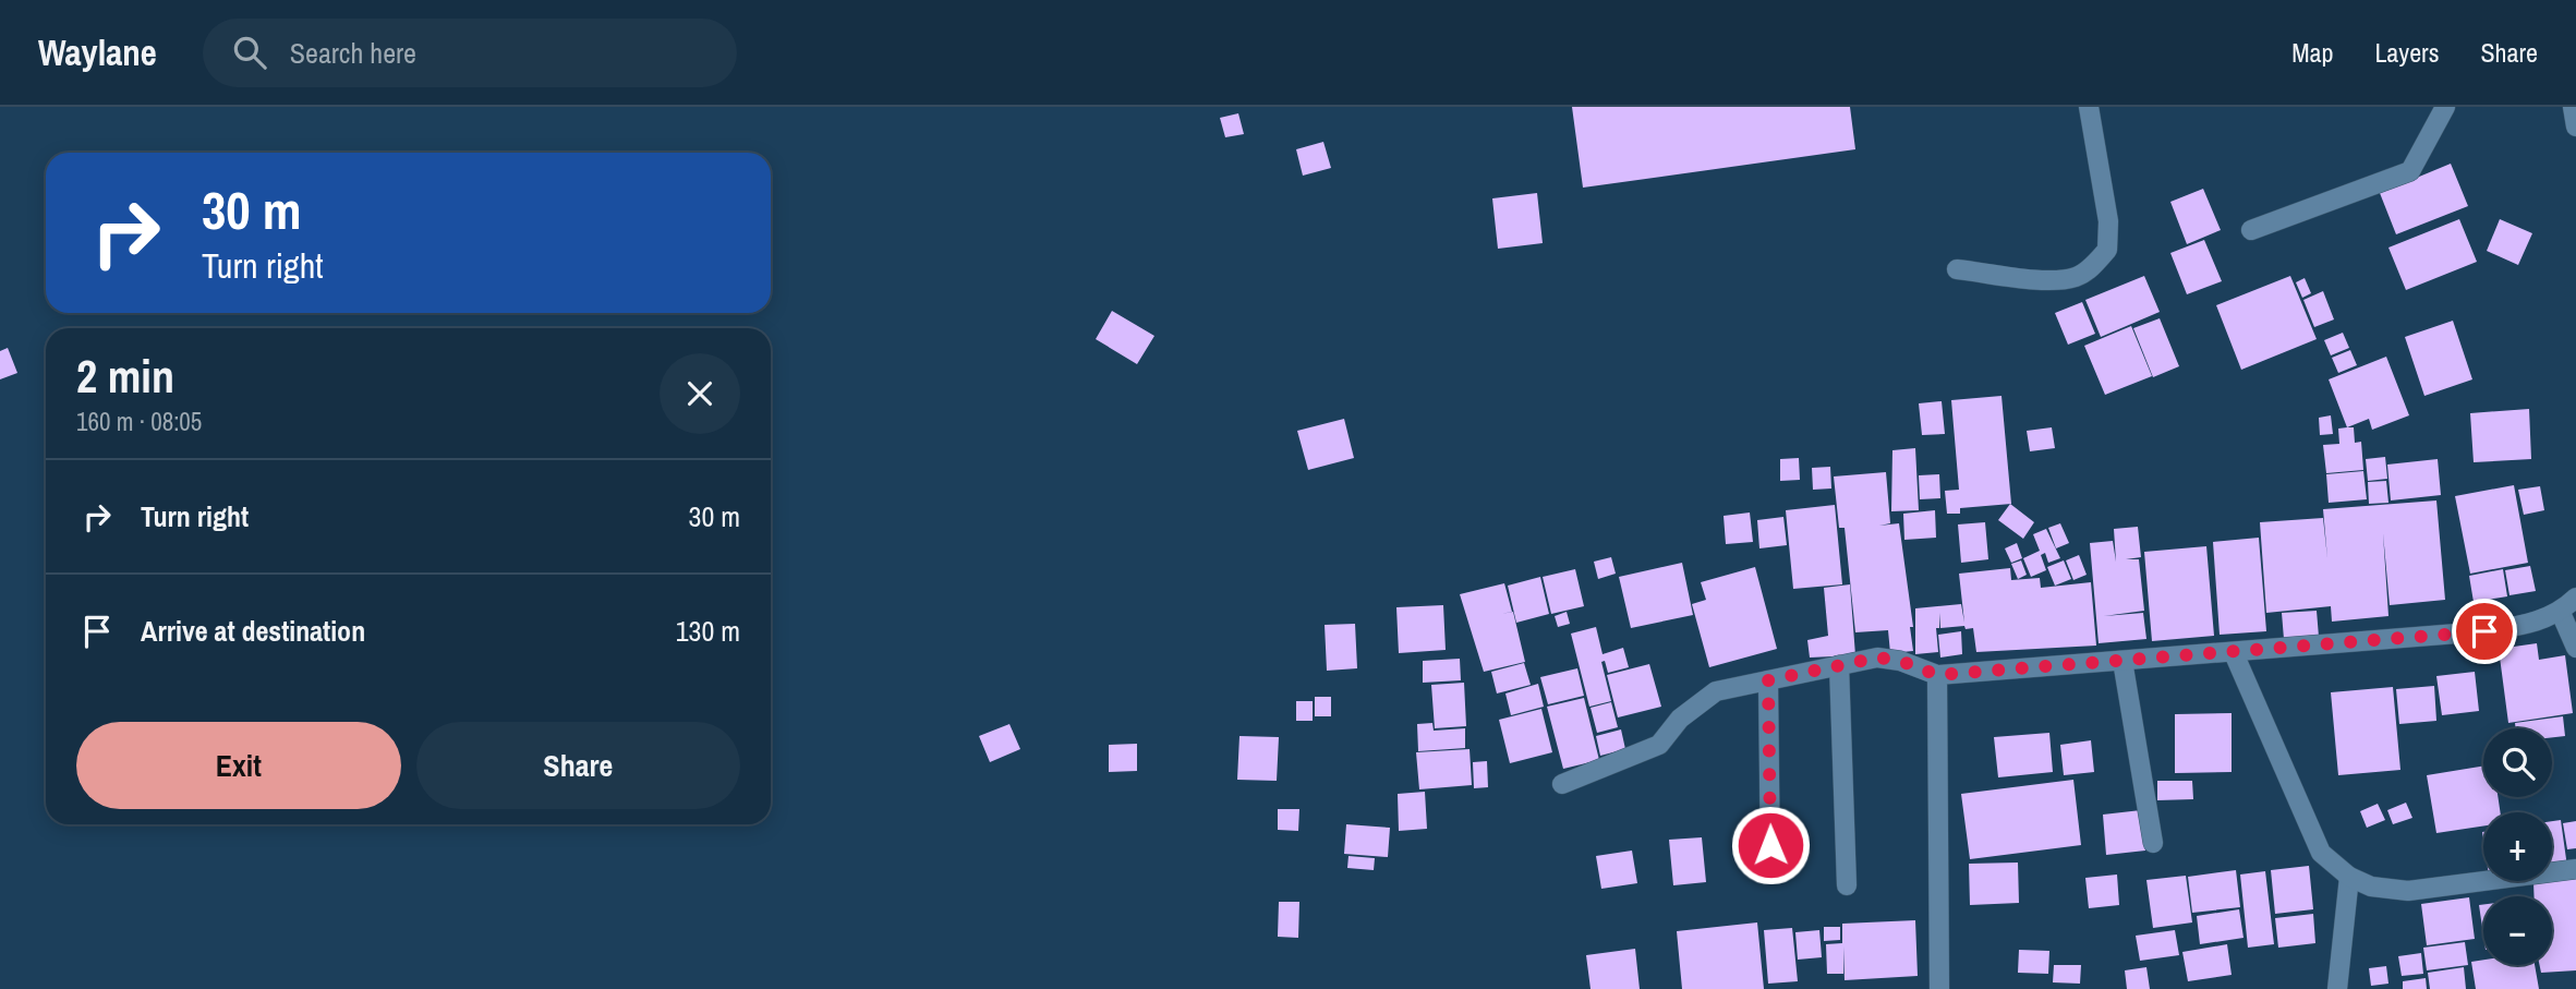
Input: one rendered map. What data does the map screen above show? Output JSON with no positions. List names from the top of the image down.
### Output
{
  "page": {
    "header": "Waylane",
    "search": "Search here",
    "nav": ["Map", "Layers", "Share"],
    "turn": ["30 m", "Turn right"],
    "heading": ["2 min", "160 m · 08:05"],
    "list": [
      {
        "name": "Turn right",
        "value": "30 m"
      },
      {
        "name": "Arrive at destination",
        "value": "130 m"
      }
    ],
    "buttons": ["Exit", "Share"],
    "map_buttons": ["+", "−"]
  }
}
